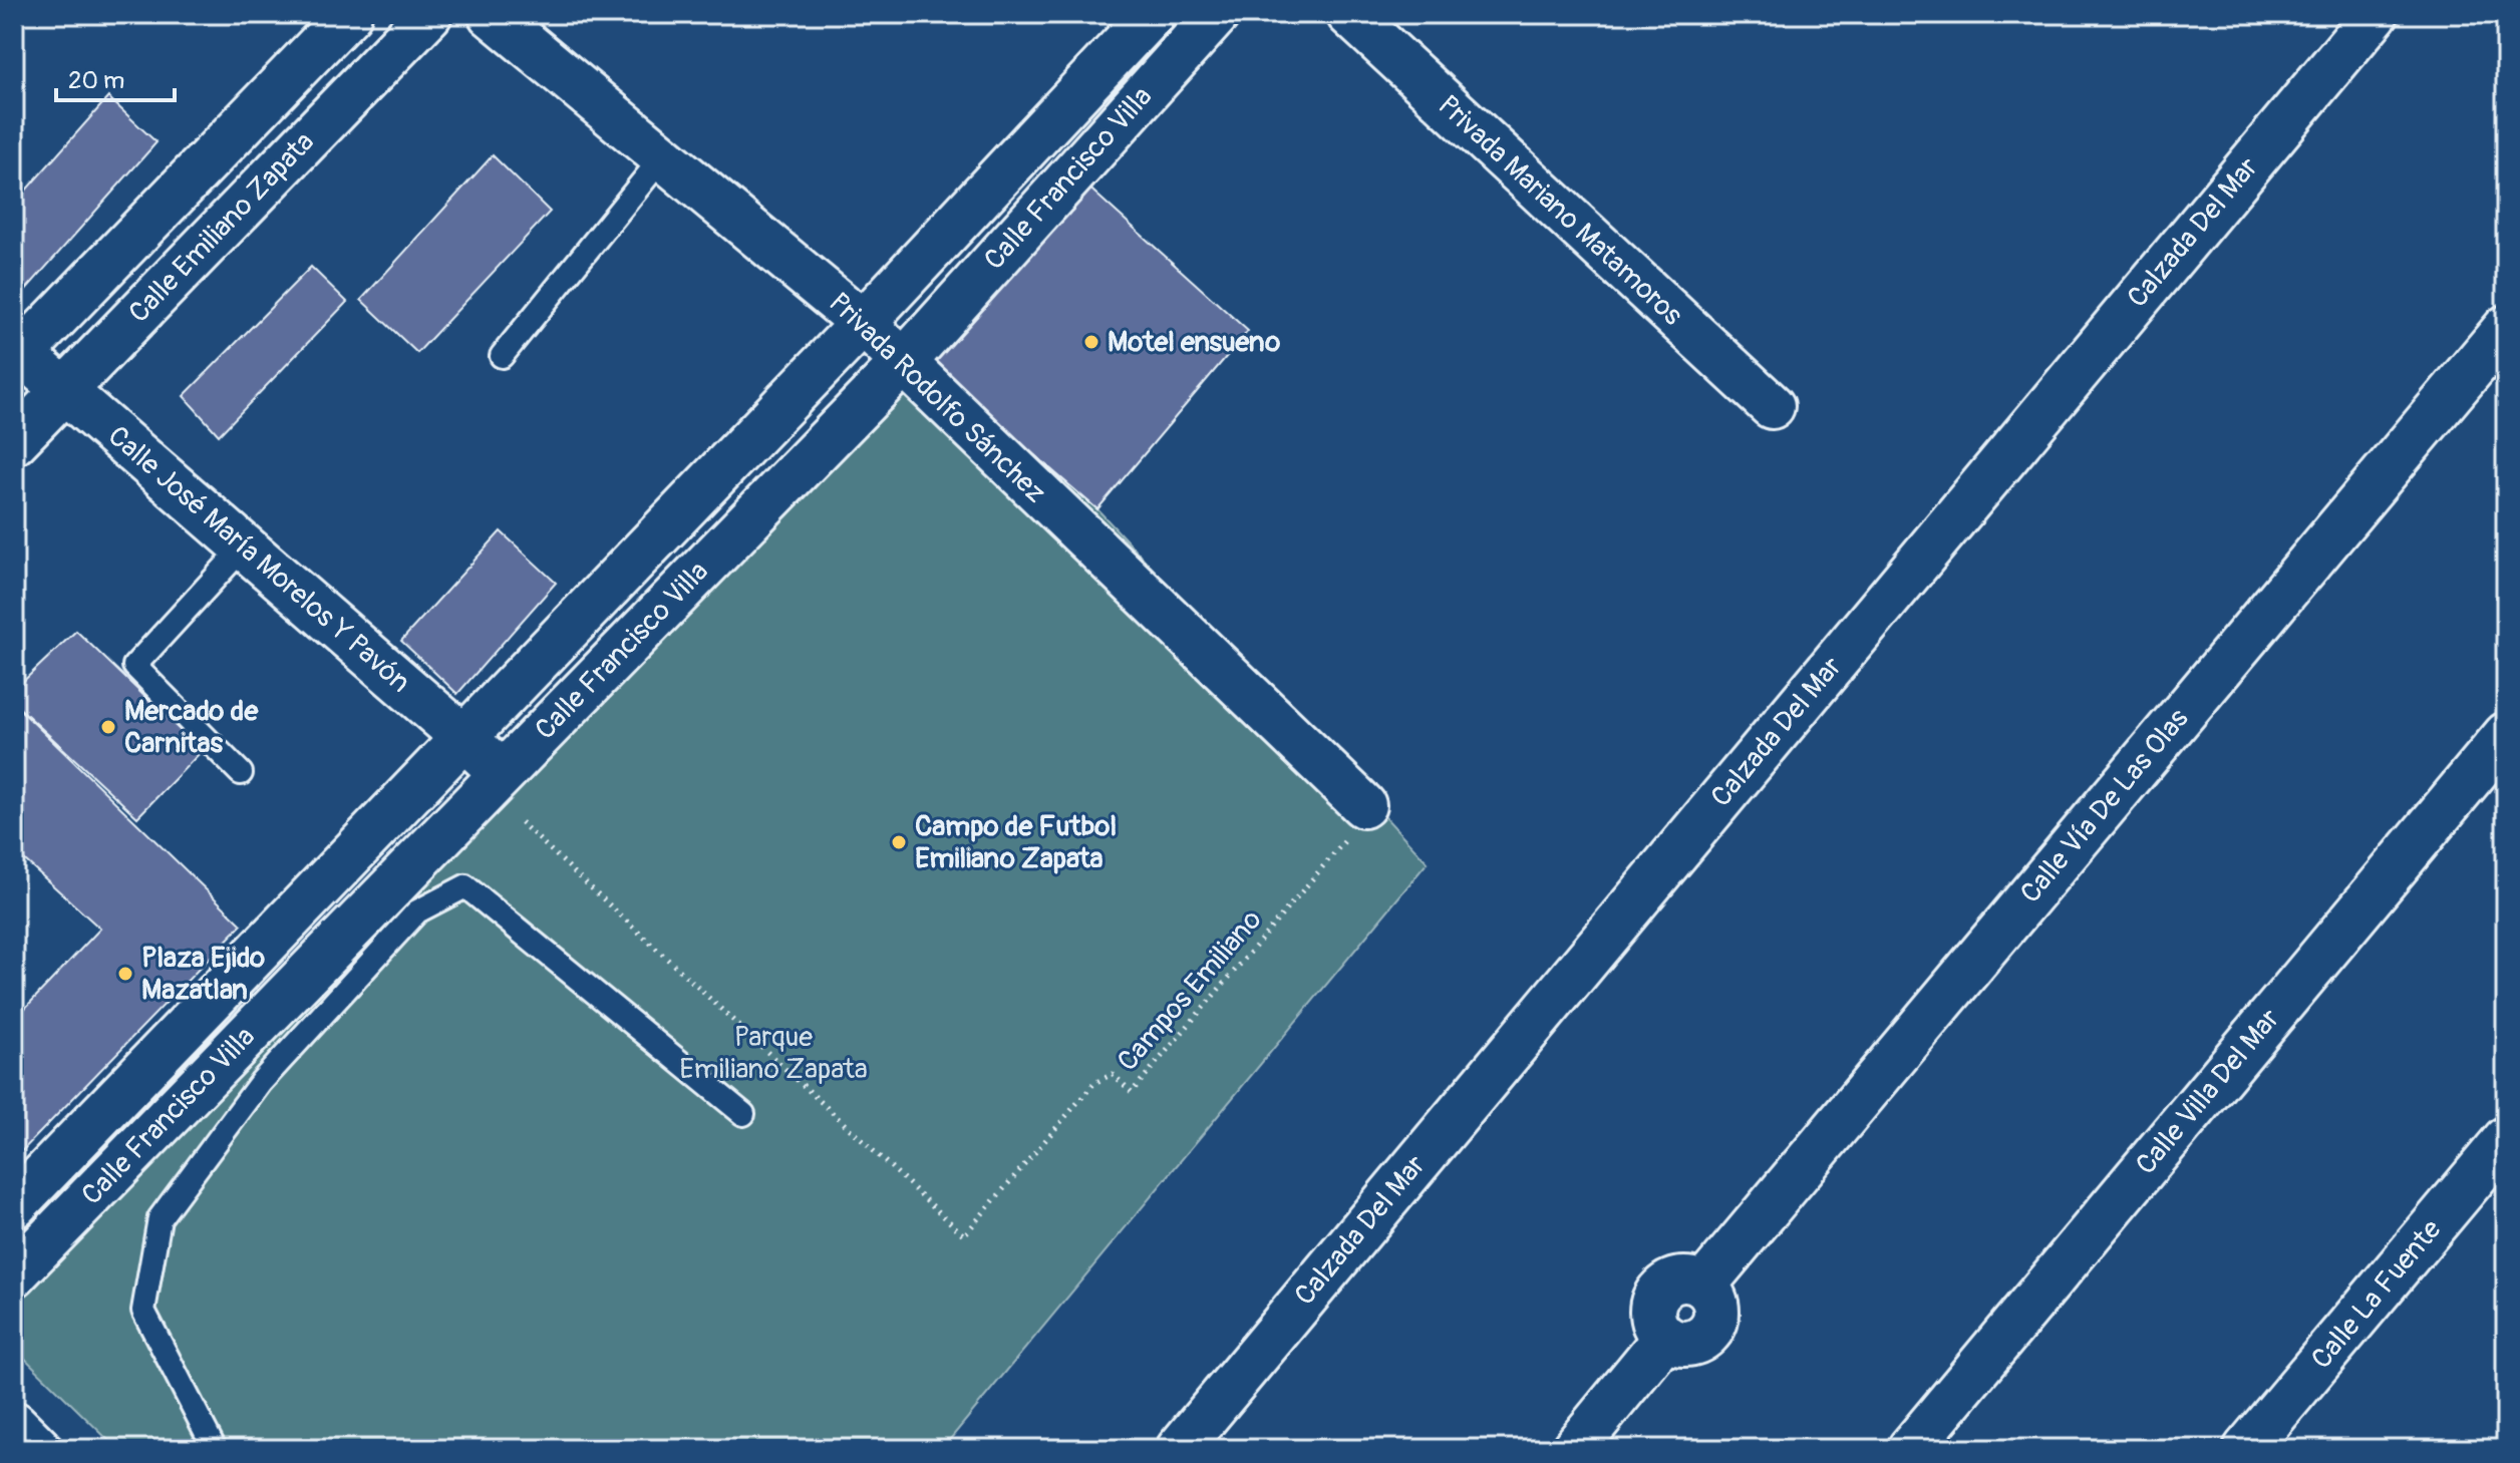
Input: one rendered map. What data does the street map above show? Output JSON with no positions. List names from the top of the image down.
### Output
{
  "streets": {
    "street": [
      "Calle Francisco Villa",
      "Privada Mariano Matamoros",
      "Calle Emiliano Zapata",
      "Calzada Del Mar",
      "Privada Rodolfo Sánchez",
      "Calle José María Morelos Y Pavón",
      "Calle Vía De Las Olas",
      "Calle Villa Del Mar",
      "Calle La Fuente"
    ],
    "path": ["Campos Emiliano"]
  },
  "crossings": [
    ["Calle Francisco Villa", "Privada Rodolfo Sánchez"],
    ["Calle Francisco Villa", "Calle José María Morelos Y Pavón"],
    ["Calle Emiliano Zapata", "Calle José María Morelos Y Pavón"],
    ["Privada Rodolfo Sánchez", "Campos Emiliano"]
  ],
  "parks": ["Parque Emiliano Zapata"],
  "places": [
    "Motel ensueno",
    "Mercado de Carnitas",
    "Campo de Futbol Emiliano Zapata",
    "Plaza Ejido Mazatlan"
  ],
  "scale_bar": "20 m"
}
